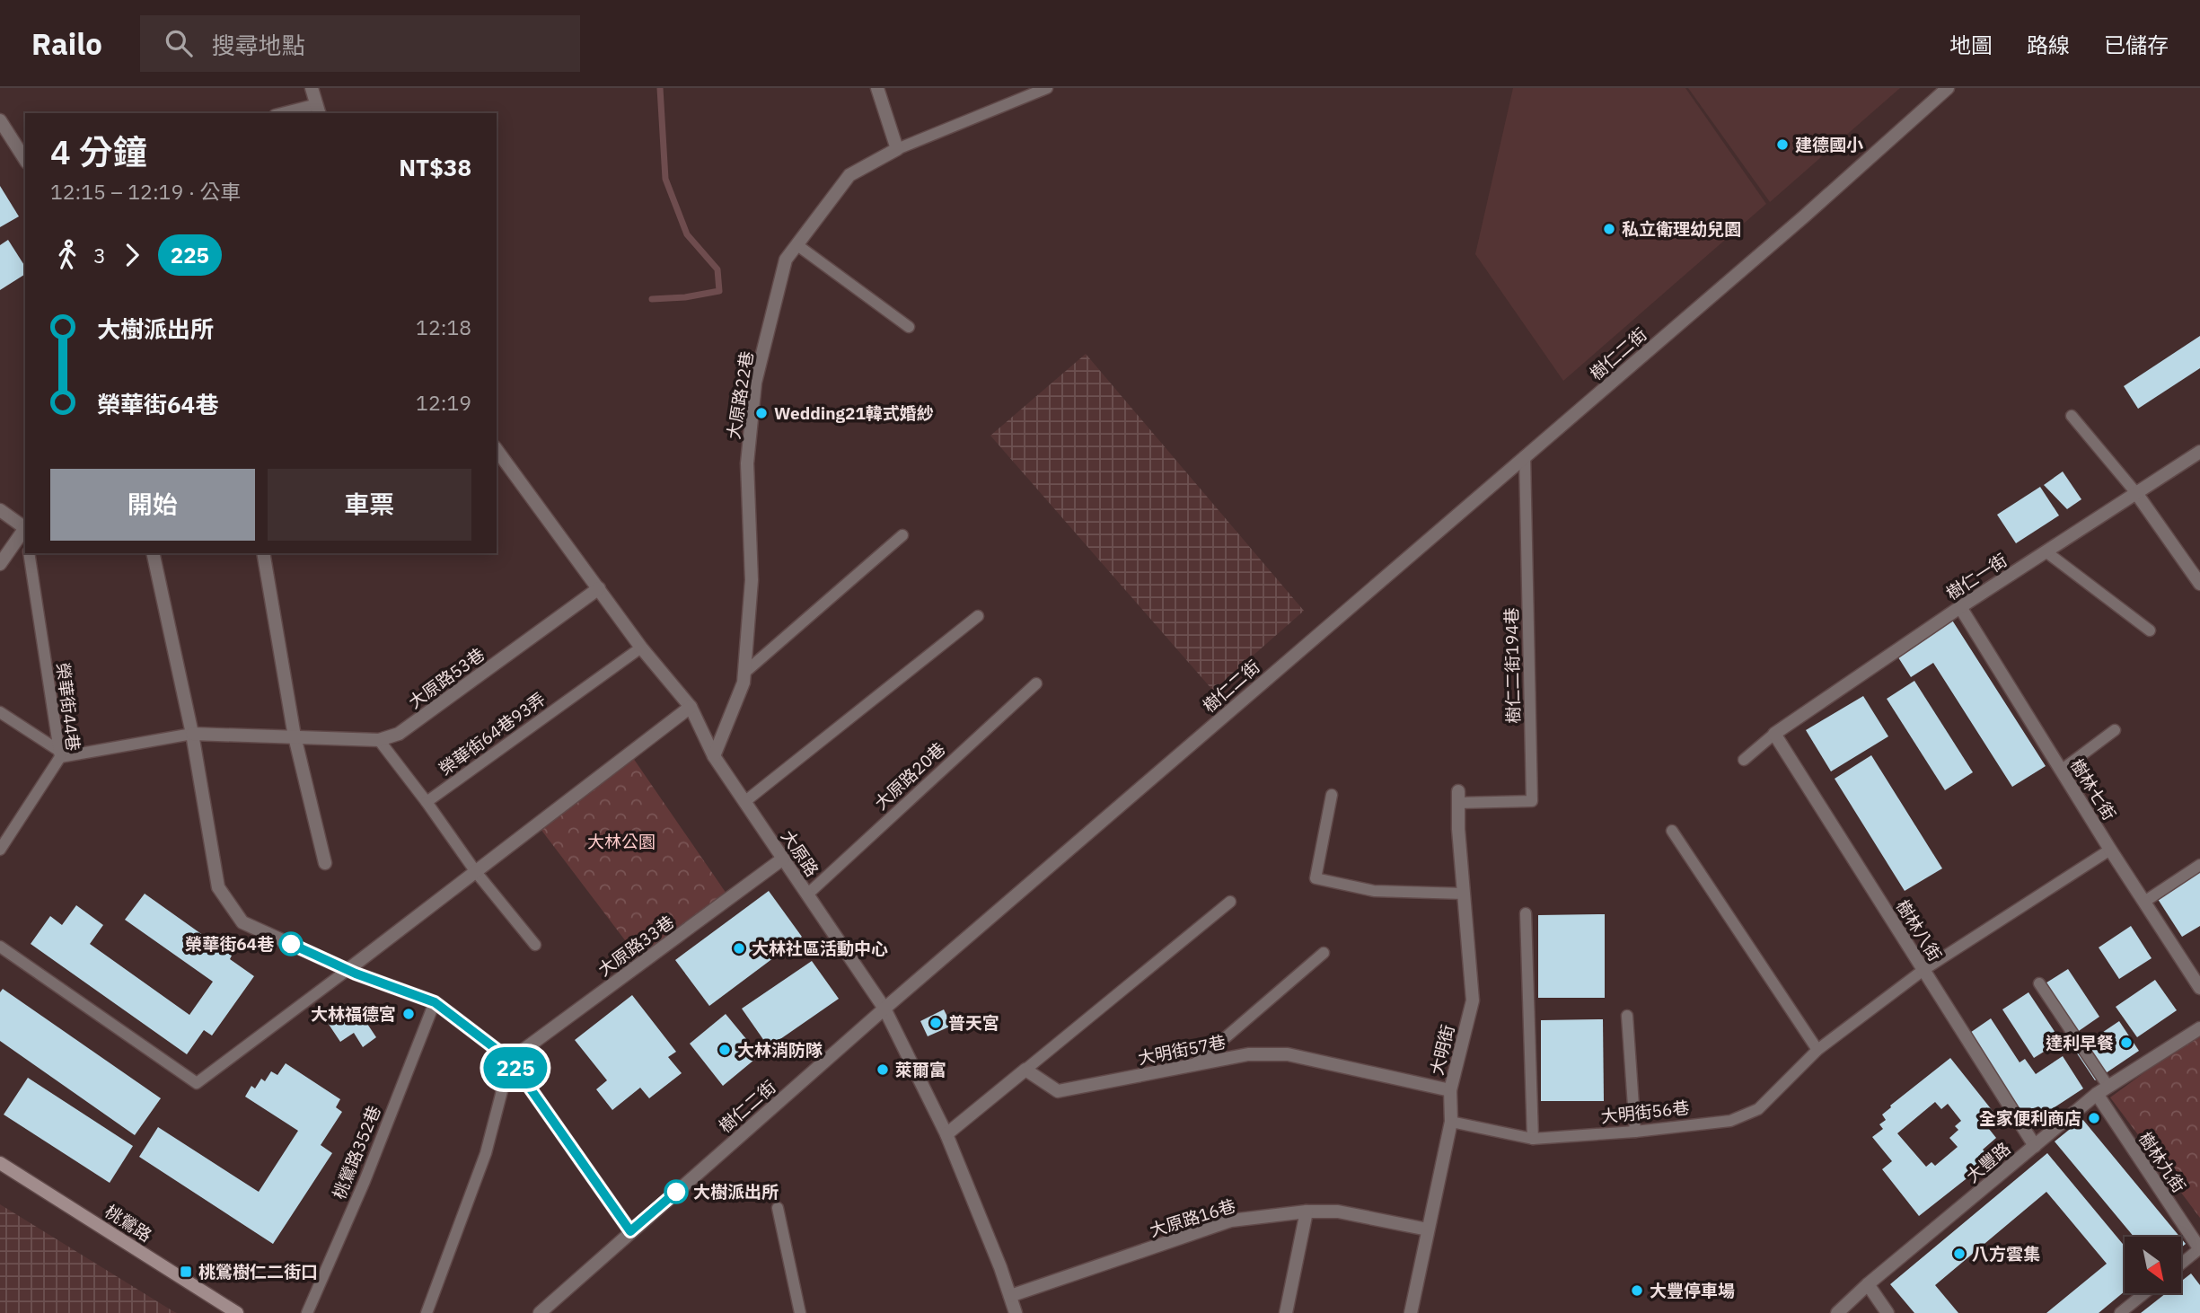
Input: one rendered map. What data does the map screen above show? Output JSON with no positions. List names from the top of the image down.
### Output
{
  "streets": {
    "main road": ["桃鶯路"],
    "street": [
      "樹仁二街",
      "大原路22巷",
      "樹仁一街",
      "大原路53巷",
      "樹林七街",
      "大原路",
      "樹林八街",
      "大原路33巷",
      "大明街57巷",
      "大明街",
      "大豐路",
      "樹林九街",
      "大原路16巷"
    ],
    "lane": [
      "樹仁二街194巷",
      "榮華街44巷",
      "榮華街64巷93弄",
      "大原路20巷",
      "大明街56巷",
      "桃鶯路352巷"
    ]
  },
  "crossings": [
    ["樹仁二街", "樹仁二街194巷"],
    ["樹仁二街", "大原路"],
    ["大原路22巷", "大原路"],
    ["樹仁一街", "樹林七街"],
    ["樹仁一街", "樹林八街"],
    ["樹仁二街194巷", "大明街"],
    ["大原路53巷", "大原路"],
    ["榮華街64巷93弄", "大原路"],
    ["大原路20巷", "大原路"],
    ["樹林七街", "大明街56巷"],
    ["大原路", "大原路33巷"],
    ["大原路", "大原路16巷"],
    ["樹林八街", "大明街56巷"],
    ["樹林八街", "大豐路"],
    ["大明街57巷", "大明街"],
    ["大明街", "大明街56巷"],
    ["大明街", "大原路16巷"],
    ["大豐路", "樹林九街"]
  ],
  "parks": ["大林公園"],
  "places": {
    "other": [
      "建德國小",
      "私立衛理幼兒園",
      "Wedding21韓式婚紗",
      "榮華街64巷",
      "大林社區活動中心",
      "大林福德宮",
      "普天宮",
      "達利早餐",
      "大林消防隊",
      "萊爾富",
      "全家便利商店",
      "大樹派出所",
      "八方雲集",
      "大豐停車場"
    ],
    "transit": ["桃鶯樹仁二街口"]
  },
  "lines": ["bus line 225"],
  "north": "bottom right",
  "page": {
    "header": "Railo",
    "search": "搜尋地點",
    "nav": ["地圖", "路線", "已儲存"],
    "on_map": "225",
    "heading": ["4 分鐘", "12:15 – 12:19 · 公車", "NT$38"],
    "legs": ["3", "225"],
    "list": [
      {
        "name": "大樹派出所",
        "value": "12:18"
      },
      {
        "name": "榮華街64巷",
        "value": "12:19"
      }
    ],
    "buttons": ["開始", "車票"]
  }
}
